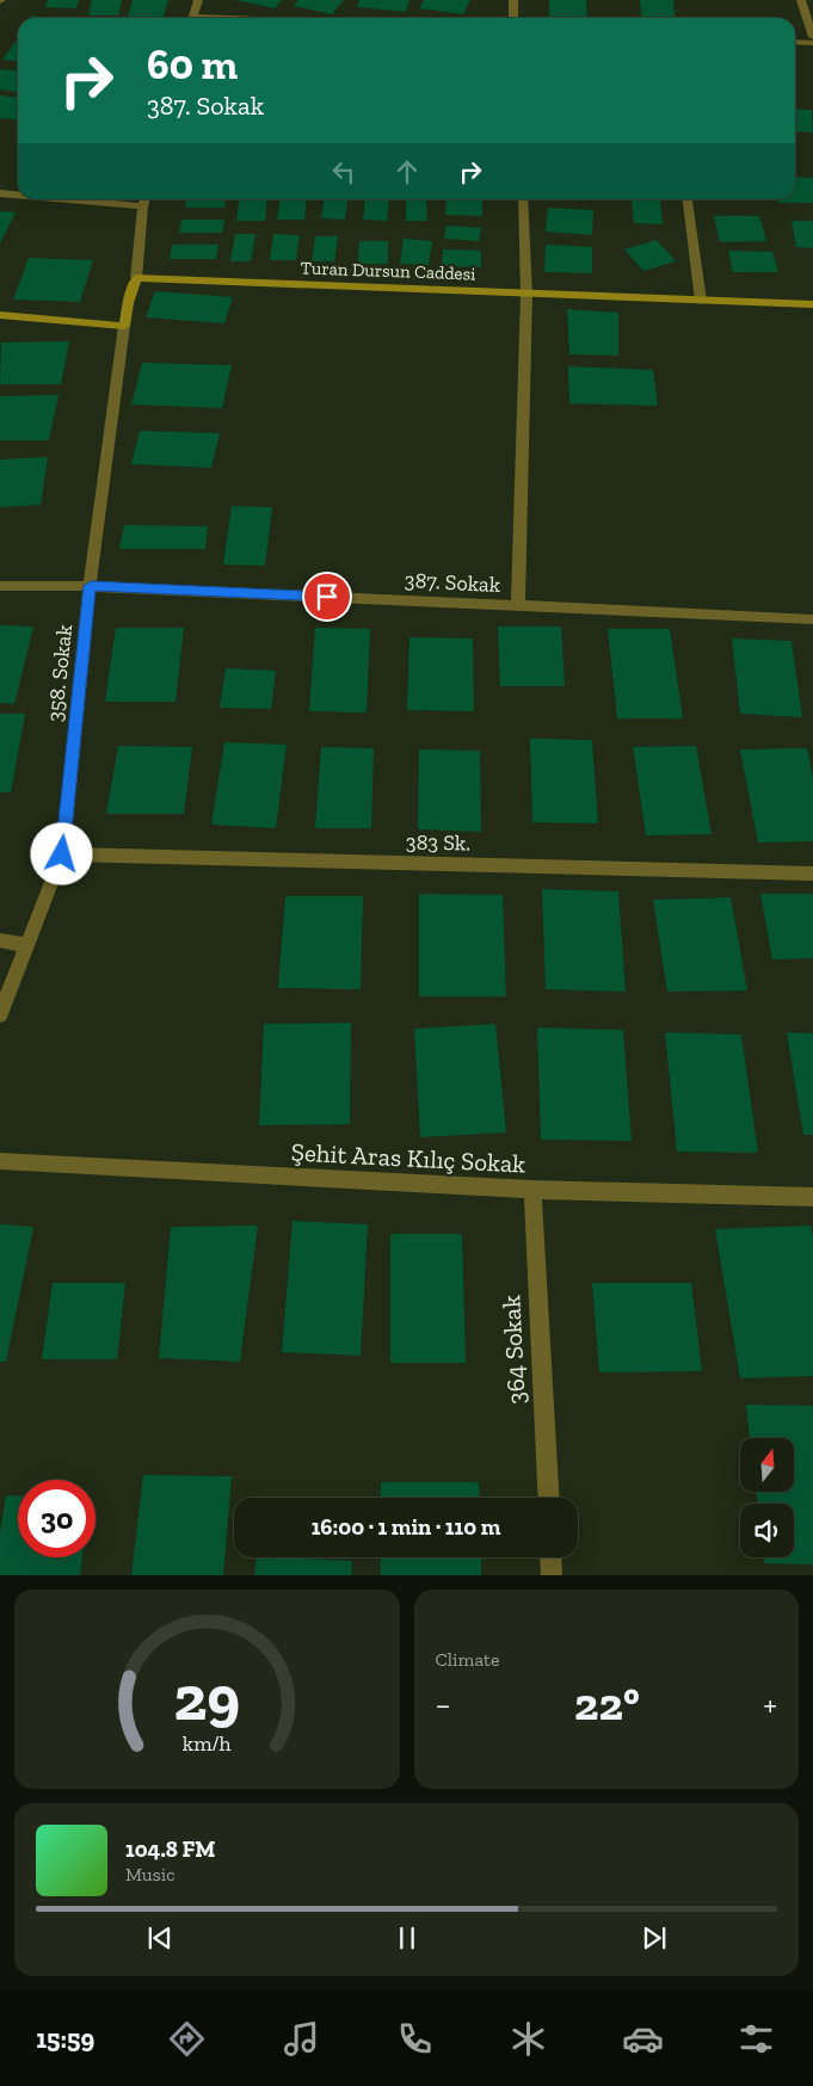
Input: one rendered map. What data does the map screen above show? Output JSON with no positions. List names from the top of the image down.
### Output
{
  "streets": {
    "street": [
      "Turan Dursun Caddesi",
      "387. Sokak",
      "358. Sokak",
      "383 Sk.",
      "Şehit Aras Kılıç Sokak",
      "364 Sokak"
    ]
  },
  "crossings": [
    ["387. Sokak", "358. Sokak"],
    ["358. Sokak", "383 Sk."],
    ["Şehit Aras Kılıç Sokak", "364 Sokak"]
  ],
  "north": "top",
  "page": {
    "turn": ["60 m", "387. Sokak"],
    "limit": "30",
    "trip": "16:00 · 1 min · 110 m",
    "tile": "Climate",
    "heat": ["−", "22°", "+"],
    "song": ["104.8 FM", "Music"],
    "tabs": "15:59",
    "gauge": ["29", "km/h"]
  }
}
